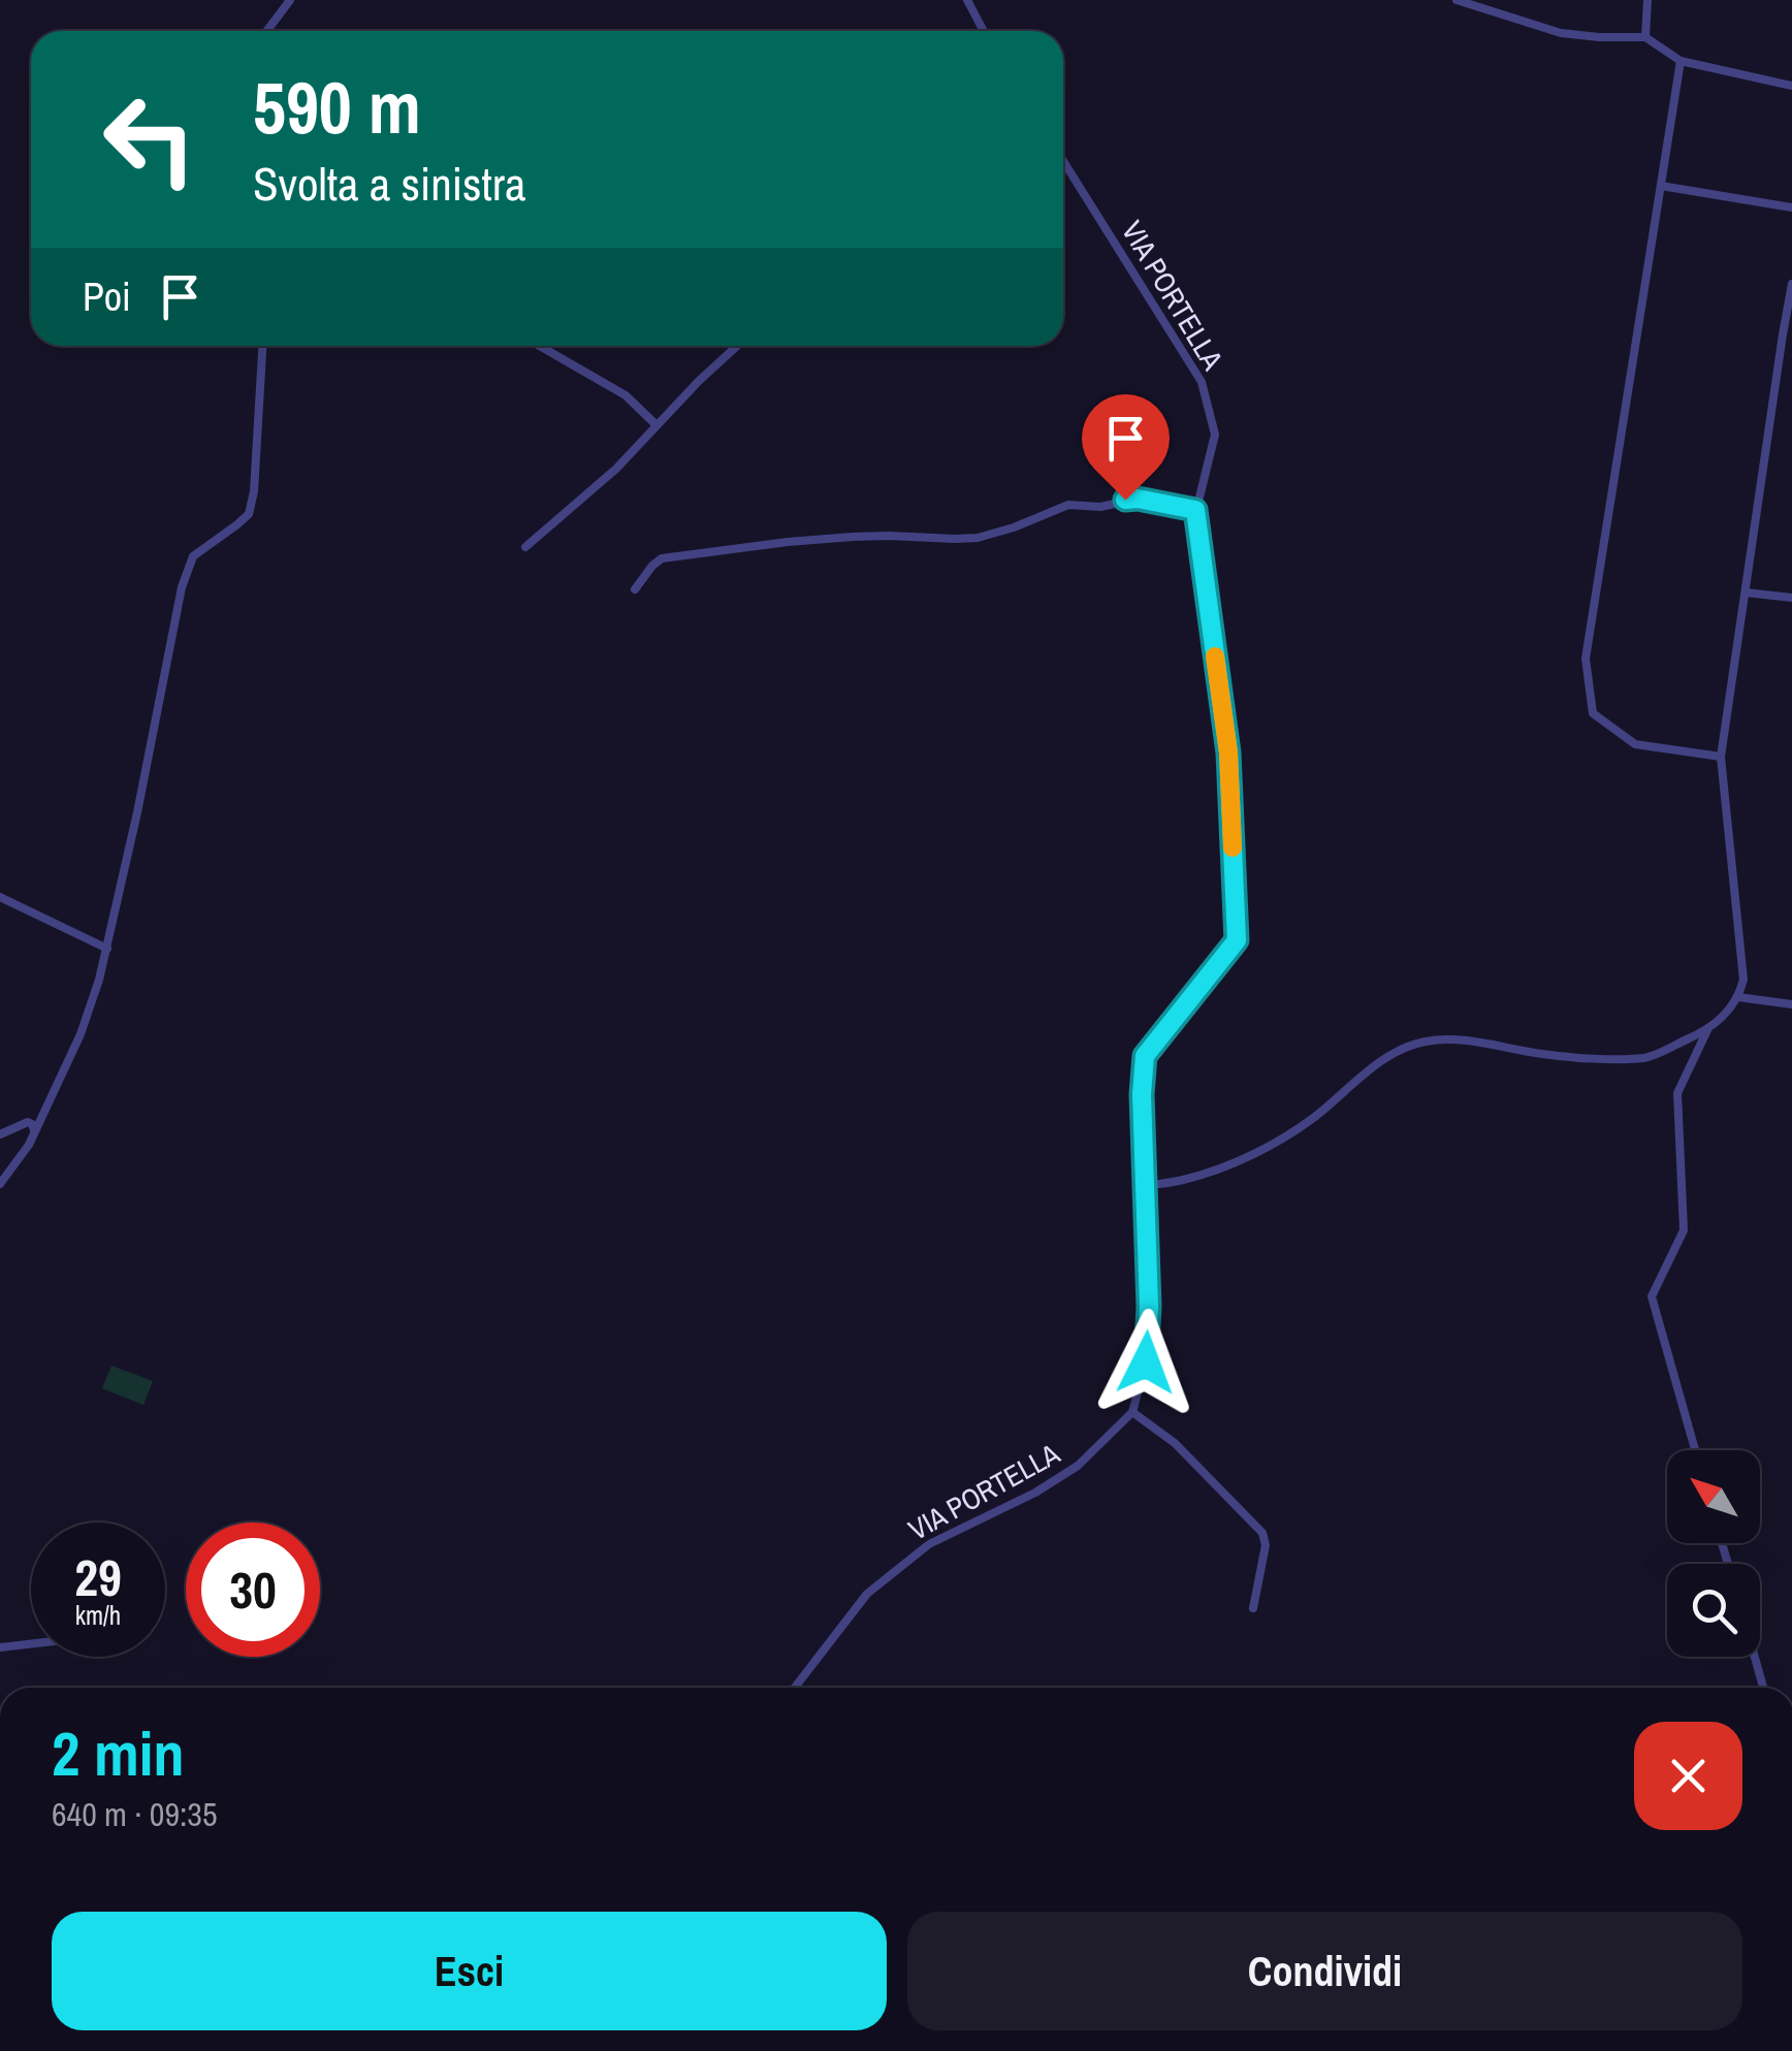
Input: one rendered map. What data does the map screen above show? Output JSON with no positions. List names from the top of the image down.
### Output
{
  "streets": {
    "street": ["VIA PORTELLA"]
  },
  "north": "top left",
  "page": {
    "turn": ["590 m", "Svolta a sinistra"],
    "then": "Poi",
    "speed": "29 km/h",
    "limit": "30",
    "heading": ["2 min", "640 m · 09:35"],
    "buttons": ["Esci", "Condividi"]
  }
}
